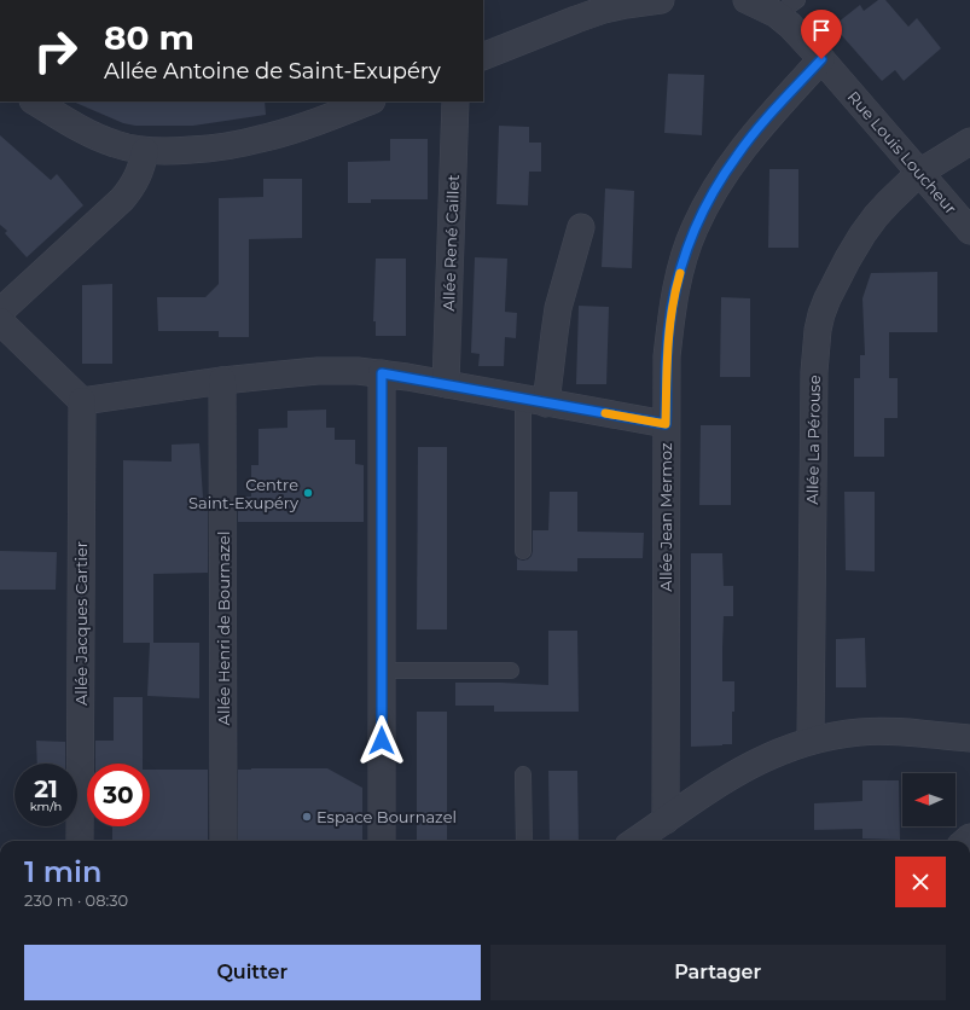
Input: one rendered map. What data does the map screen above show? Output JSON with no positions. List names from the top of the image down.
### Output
{
  "streets": {
    "street": [
      "Rue Louis Loucheur",
      "Allée René Caillet",
      "Allée La Pérouse",
      "Allée Jean Mermoz",
      "Allée Jacques Cartier",
      "Allée Henri de Bournazel"
    ]
  },
  "crossings": [
    ["Rue Louis Loucheur", "Allée La Pérouse"],
    ["Rue Louis Loucheur", "Allée Jean Mermoz"]
  ],
  "places": ["Centre Saint-Exupéry", "Espace Bournazel"],
  "north": "left",
  "page": {
    "turn": ["80 m", "Allée Antoine de Saint-Exupéry"],
    "speed": "21 km/h",
    "limit": "30",
    "heading": ["1 min", "230 m · 08:30"],
    "buttons": ["Quitter", "Partager"]
  }
}
